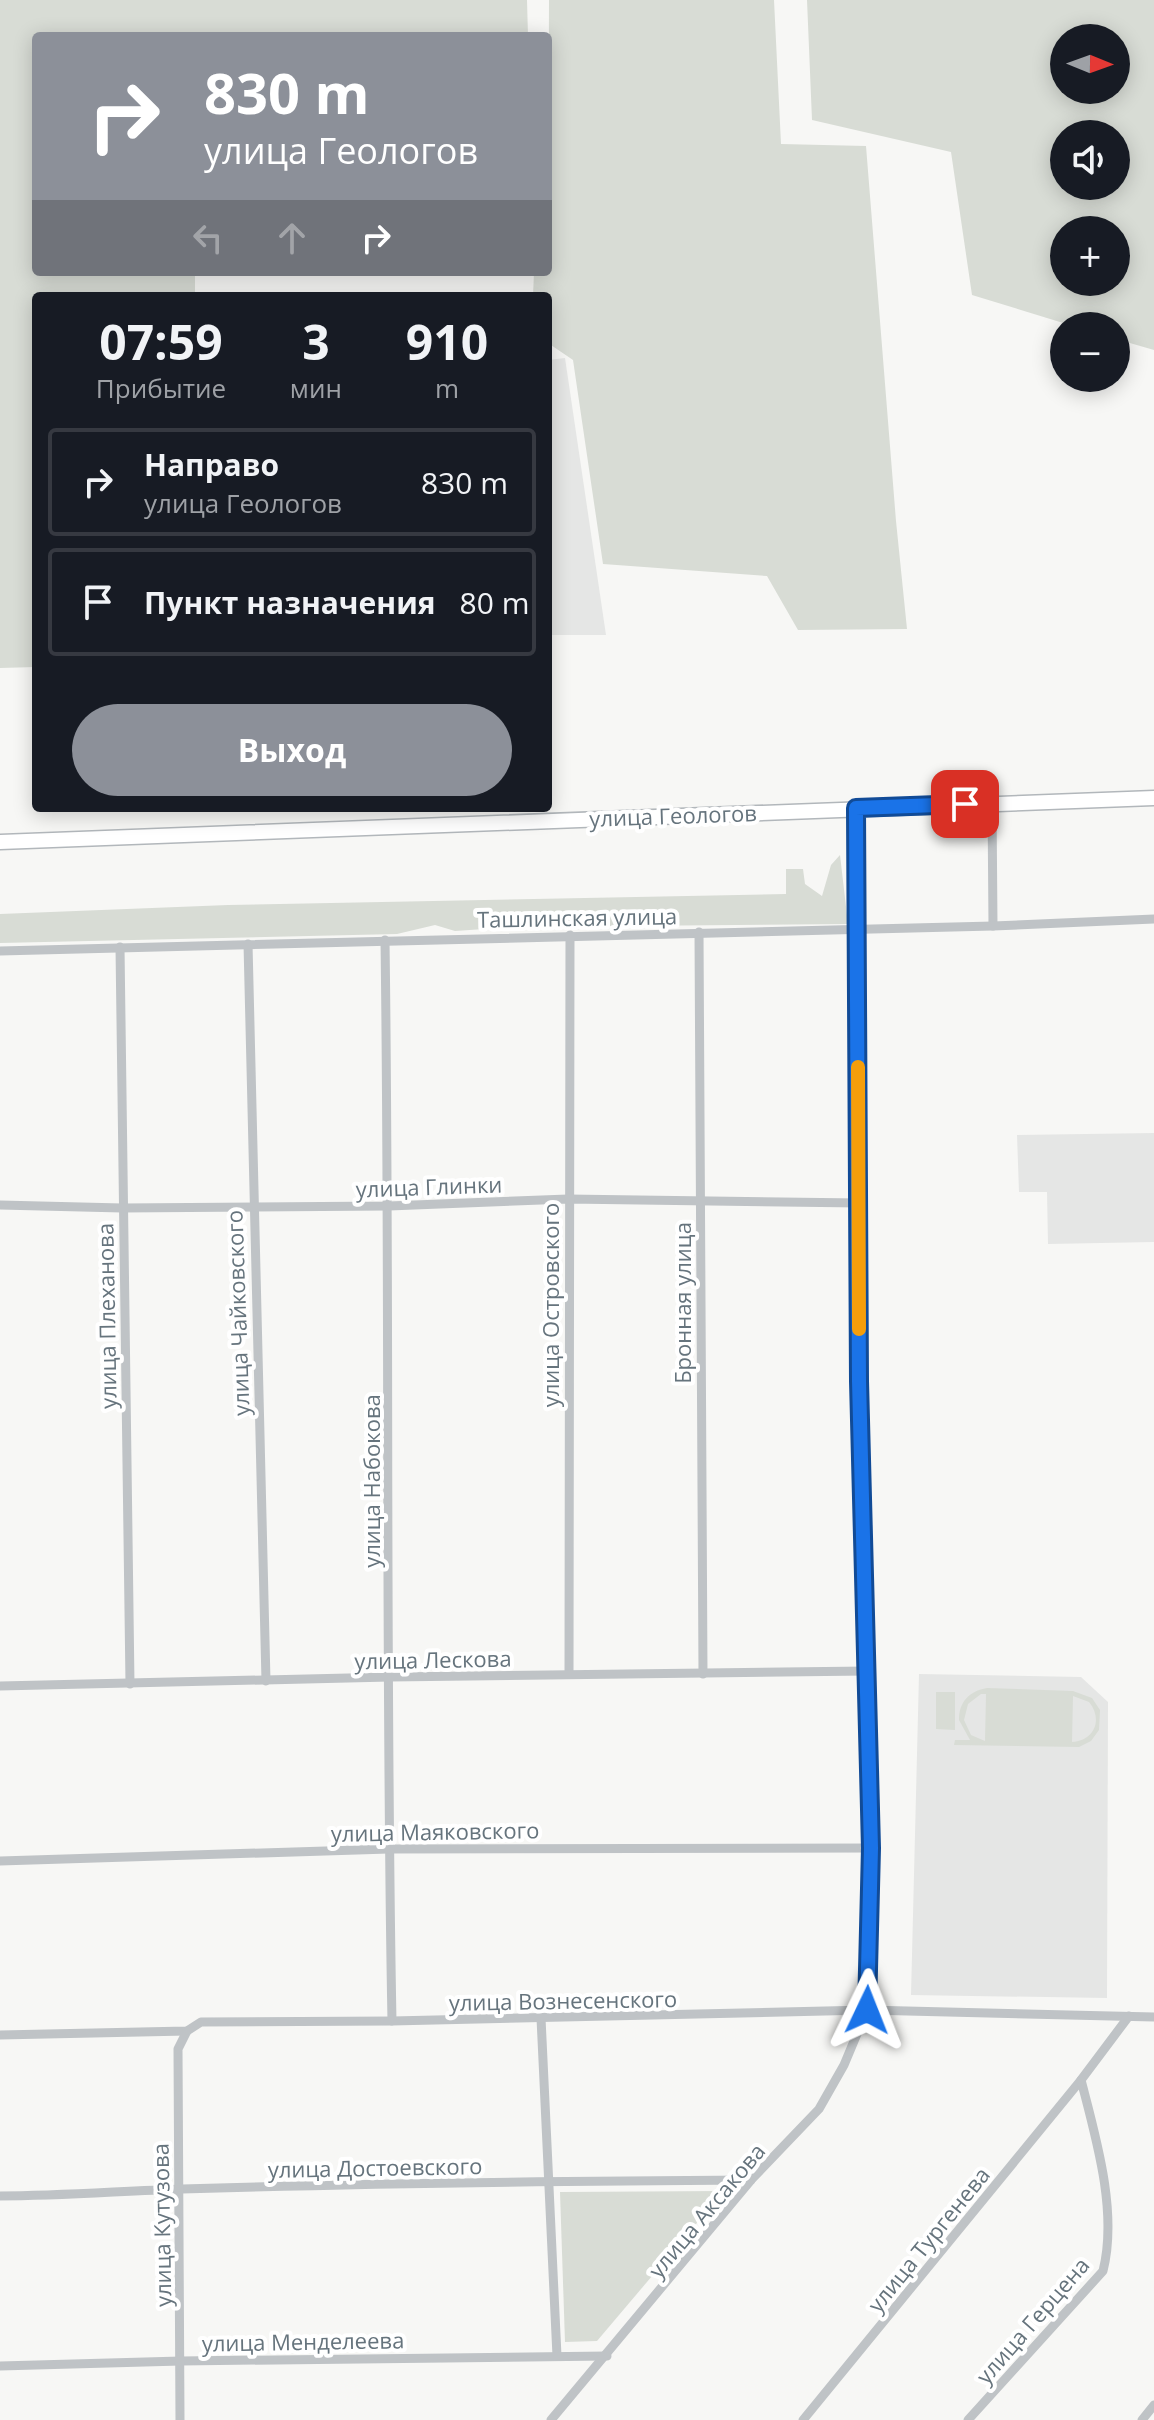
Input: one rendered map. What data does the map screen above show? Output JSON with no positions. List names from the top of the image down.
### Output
{
  "streets": {
    "main road": ["улица Геологов"],
    "street": [
      "Ташлинская улица",
      "улица Глинки",
      "Бронная улица",
      "улица Островского",
      "улица Чайковского",
      "улица Плеханова",
      "улица Набокова",
      "улица Лескова",
      "улица Маяковского",
      "улица Вознесенского",
      "улица Достоевского",
      "улица Аксакова",
      "улица Кутузова",
      "улица Тургенева",
      "улица Герцена",
      "улица Менделеева"
    ]
  },
  "crossings": [
    ["Ташлинская улица", "Бронная улица"],
    ["Ташлинская улица", "улица Островского"],
    ["Ташлинская улица", "улица Чайковского"],
    ["Ташлинская улица", "улица Плеханова"],
    ["Ташлинская улица", "улица Набокова"],
    ["улица Глинки", "Бронная улица"],
    ["улица Глинки", "улица Островского"],
    ["улица Глинки", "улица Чайковского"],
    ["улица Глинки", "улица Плеханова"],
    ["улица Глинки", "улица Набокова"],
    ["Бронная улица", "улица Лескова"],
    ["улица Островского", "улица Лескова"],
    ["улица Чайковского", "улица Лескова"],
    ["улица Плеханова", "улица Лескова"],
    ["улица Набокова", "улица Лескова"],
    ["улица Набокова", "улица Маяковского"],
    ["улица Набокова", "улица Вознесенского"],
    ["улица Вознесенского", "улица Аксакова"],
    ["улица Вознесенского", "улица Кутузова"],
    ["улица Достоевского", "улица Аксакова"],
    ["улица Достоевского", "улица Кутузова"],
    ["улица Аксакова", "улица Менделеева"],
    ["улица Кутузова", "улица Менделеева"],
    ["улица Тургенева", "улица Герцена"]
  ],
  "north": "right",
  "page": {
    "map_buttons": ["+", "−"],
    "turn": ["830 m", "улица Геологов"],
    "eta": [
      "07:59",
      "Прибытие",
      "3",
      "мин",
      "910",
      "m"
    ],
    "list": [
      {
        "name": "Направо",
        "note": "улица Геологов",
        "value": "830 m"
      },
      {
        "name": "Пункт назначения",
        "value": "80 m"
      }
    ],
    "buttons": "Выход"
  }
}
